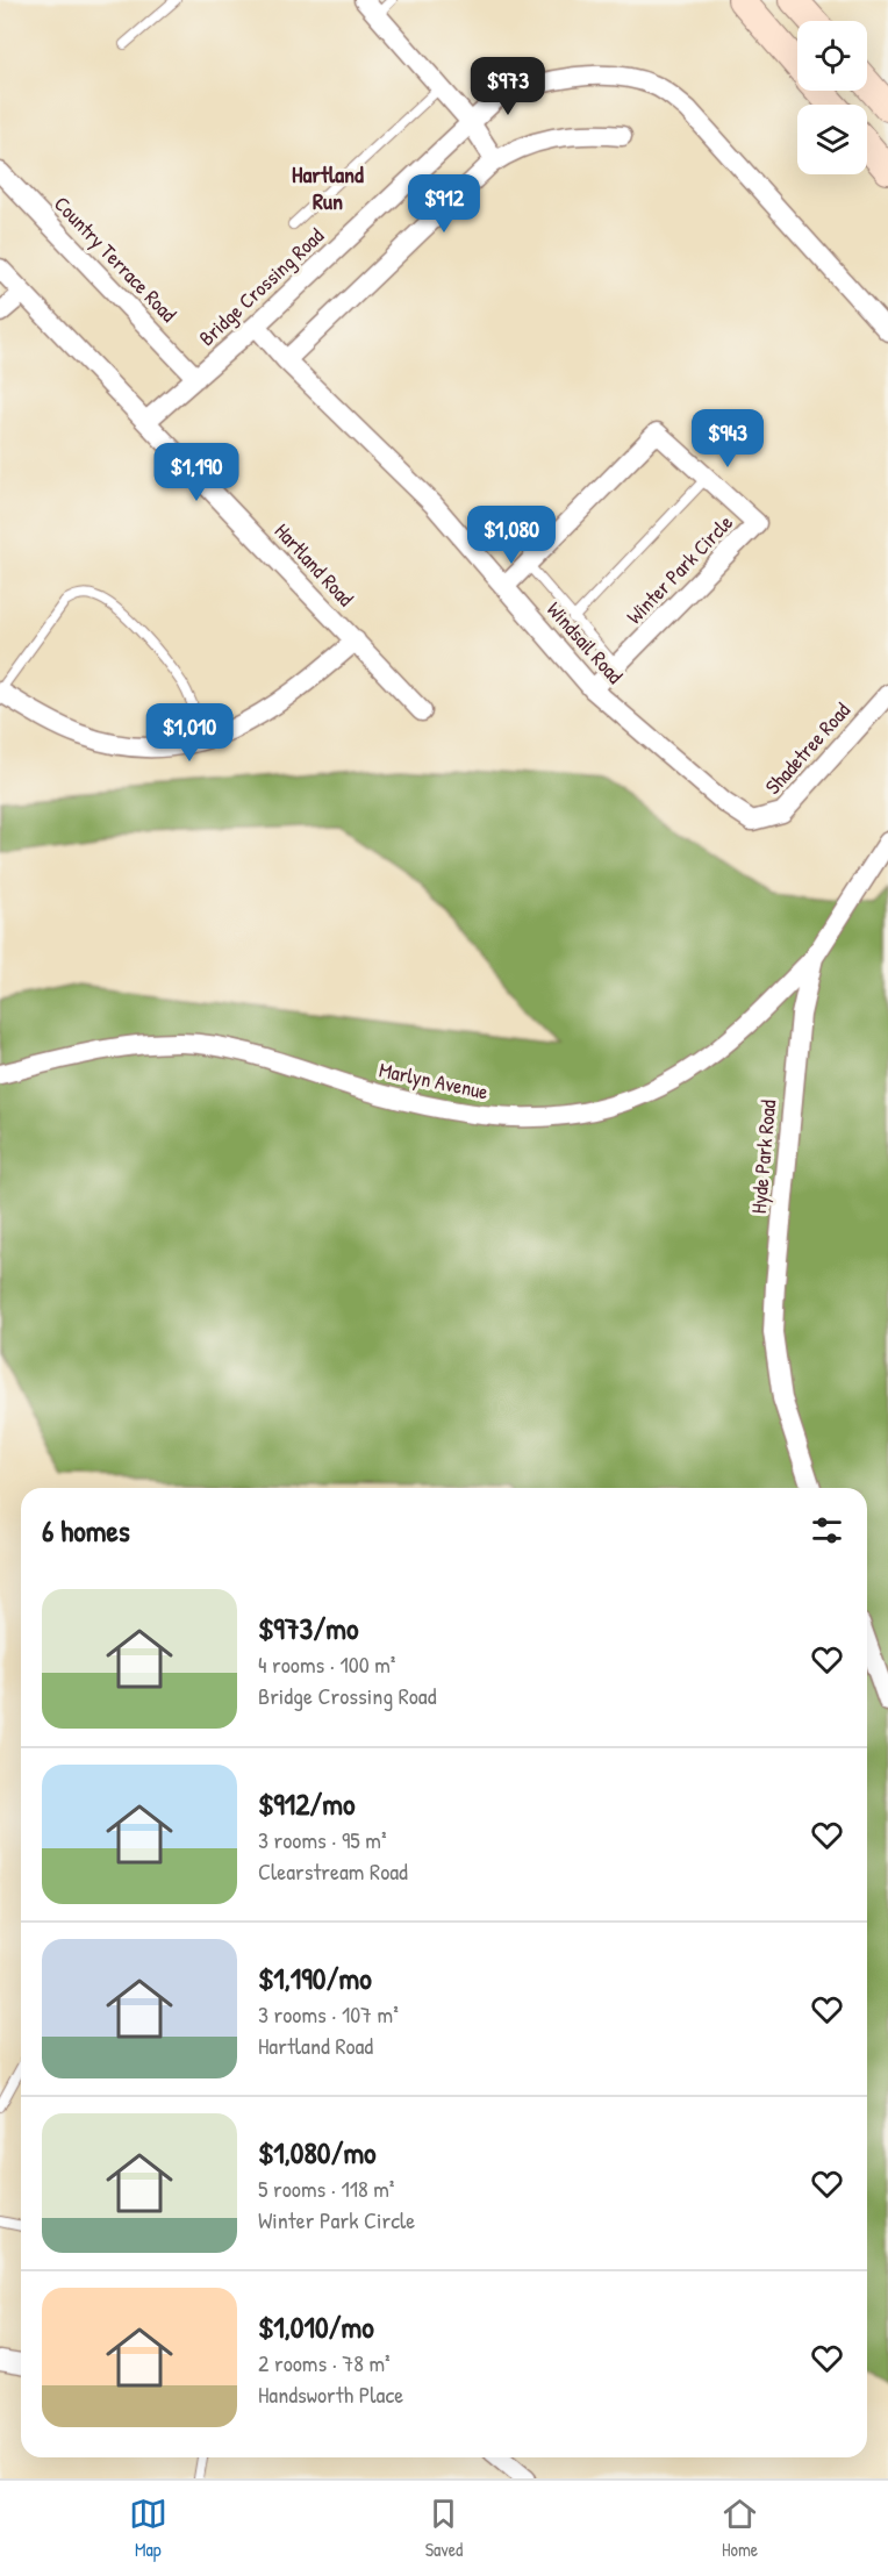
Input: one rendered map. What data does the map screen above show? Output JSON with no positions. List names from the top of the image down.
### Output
{
  "streets": {
    "street": [
      "Country Terrace Road",
      "Bridge Crossing Road",
      "Hartland Road",
      "Winter Park Circle",
      "Windsail Road",
      "Shadetree Road",
      "Marlyn Avenue",
      "Hyde Park Road"
    ]
  },
  "crossings": [
    ["Country Terrace Road", "Bridge Crossing Road"],
    ["Bridge Crossing Road", "Hartland Road"],
    ["Bridge Crossing Road", "Windsail Road"],
    ["Winter Park Circle", "Windsail Road"],
    ["Windsail Road", "Shadetree Road"],
    ["Marlyn Avenue", "Hyde Park Road"]
  ],
  "districts": ["Hartland Run"],
  "page": {
    "price": [
      "$973",
      "$912",
      "$943",
      "$1,190",
      "$1,080",
      "$1,010"
    ],
    "heading": "6 homes",
    "list": [
      {
        "name": "$973/mo",
        "note": "4 rooms · 100 m² · Bridge Crossing Road"
      },
      {
        "name": "$912/mo",
        "note": "3 rooms · 95 m² · Clearstream Road"
      },
      {
        "name": "$1,190/mo",
        "note": "3 rooms · 107 m² · Hartland Road"
      },
      {
        "name": "$1,080/mo",
        "note": "5 rooms · 118 m² · Winter Park Circle"
      },
      {
        "name": "$1,010/mo",
        "note": "2 rooms · 78 m² · Handsworth Place"
      }
    ],
    "tabs": ["Map", "Saved", "Home"]
  }
}
